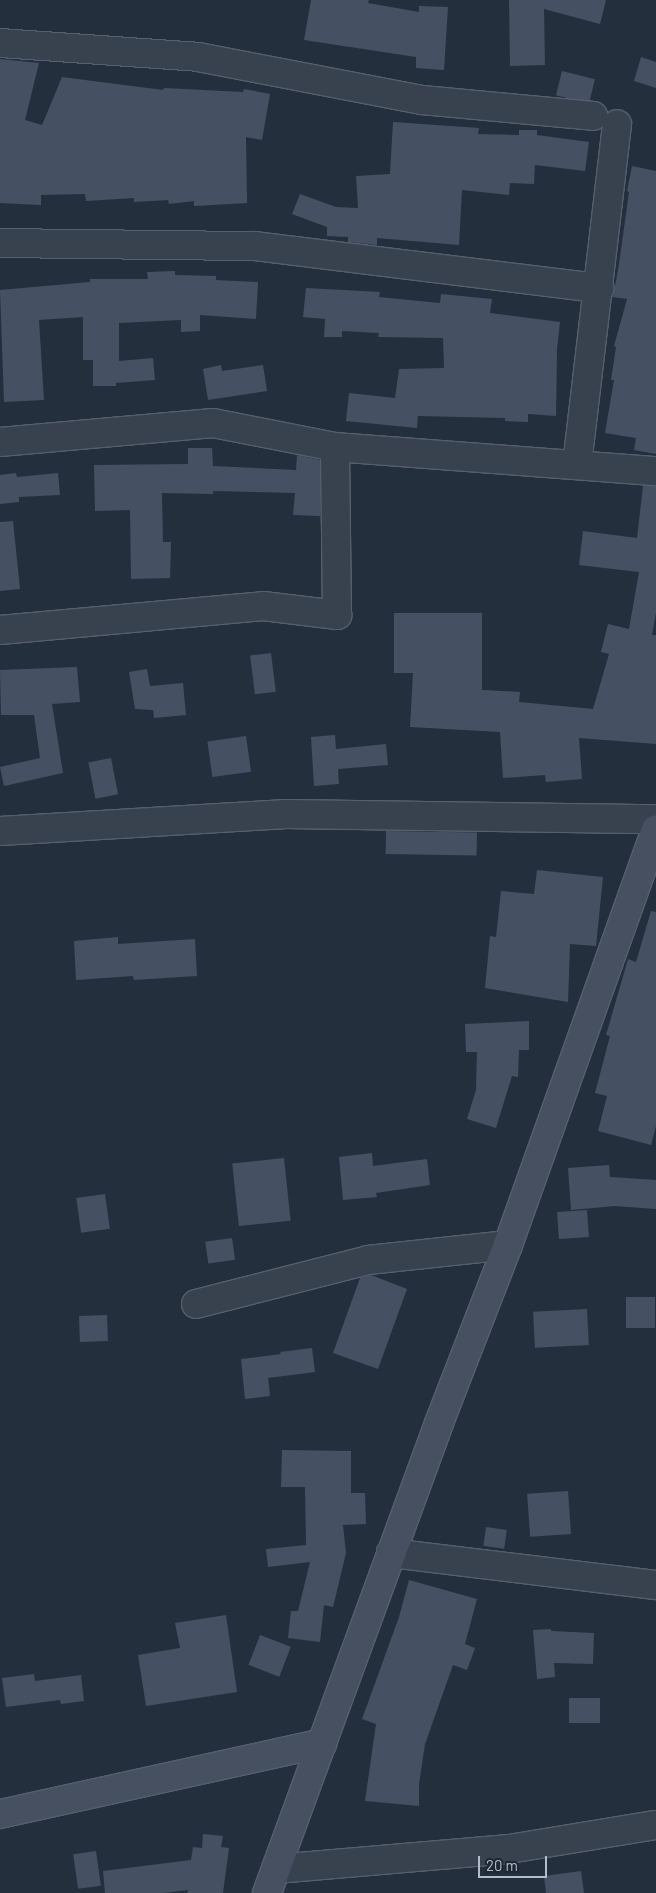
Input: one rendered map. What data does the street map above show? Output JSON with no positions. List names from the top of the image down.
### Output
{
  "scale_bar": "20 m"
}
